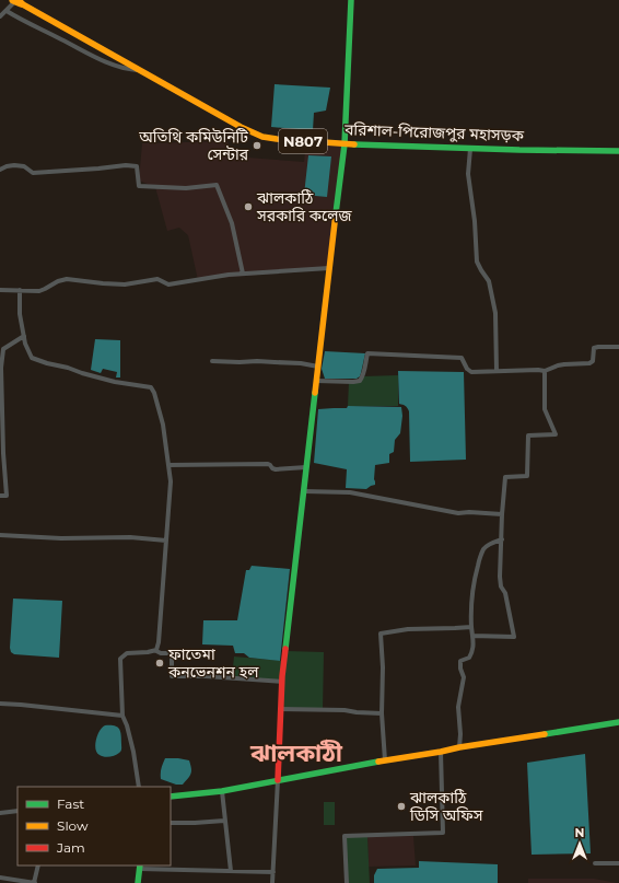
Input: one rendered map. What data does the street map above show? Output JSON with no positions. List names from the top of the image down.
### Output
{
  "streets": {
    "main road": ["বরিশাল-পিরোজপুর মহাসড়ক", "N807"]
  },
  "districts": ["ঝালকাঠী"],
  "places": [
    "অতিথি কমিউনিটি সেন্টার",
    "ঝালকাঠি সরকারি কলেজ",
    "ফাতেমা কনভেনশন হল",
    "ঝালকাঠি ডিসি অফিস"
  ],
  "legend": ["Fast", "Slow", "Jam"],
  "north": "top"
}
